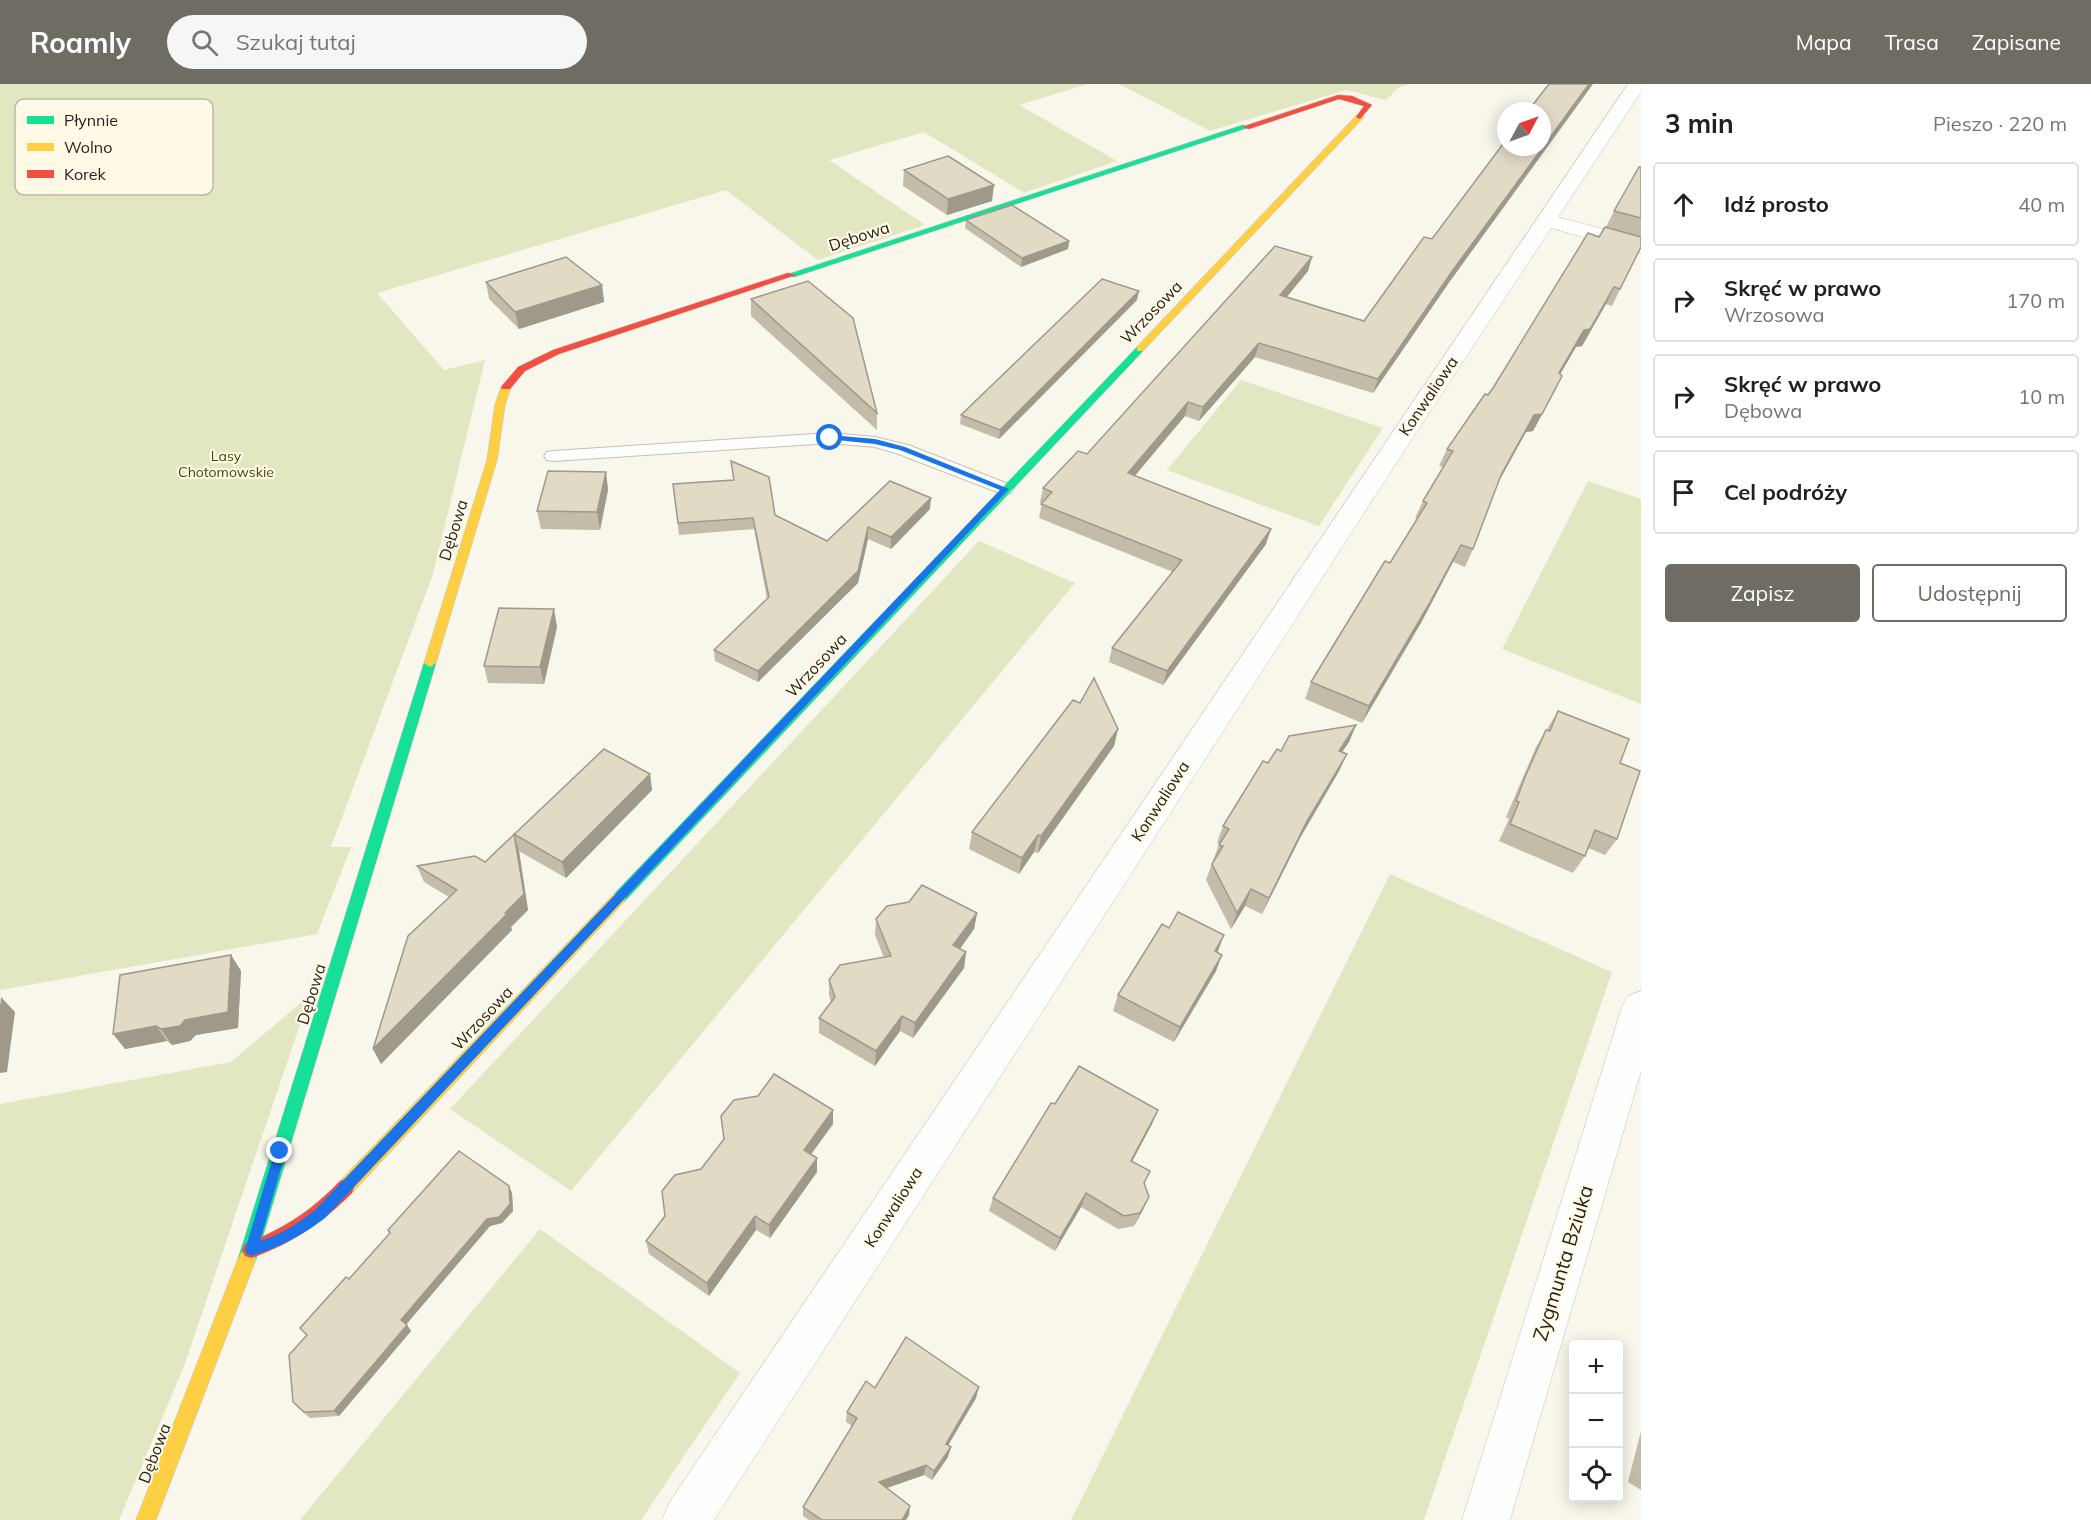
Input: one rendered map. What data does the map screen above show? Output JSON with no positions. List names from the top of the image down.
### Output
{
  "streets": {
    "street": [
      "Dębowa",
      "Wrzosowa",
      "Konwaliowa",
      "Zygmunta Bziuka"
    ]
  },
  "crossings": [
    ["Dębowa", "Wrzosowa"]
  ],
  "parks": ["Lasy Chotomowskie"],
  "legend": ["Płynnie", "Wolno", "Korek"],
  "north": "top right",
  "page": {
    "header": "Roamly",
    "search": "Szukaj tutaj",
    "nav": ["Mapa", "Trasa", "Zapisane"],
    "heading": ["3 min", "Pieszo · 220 m"],
    "list": [
      ["Idź prosto", "40 m"],
      ["Skręć w prawo", "Wrzosowa", "170 m"],
      ["Skręć w prawo", "Dębowa", "10 m"],
      "Cel podróży"
    ],
    "buttons": ["Zapisz", "Udostępnij"],
    "map_buttons": ["+", "−"]
  }
}
